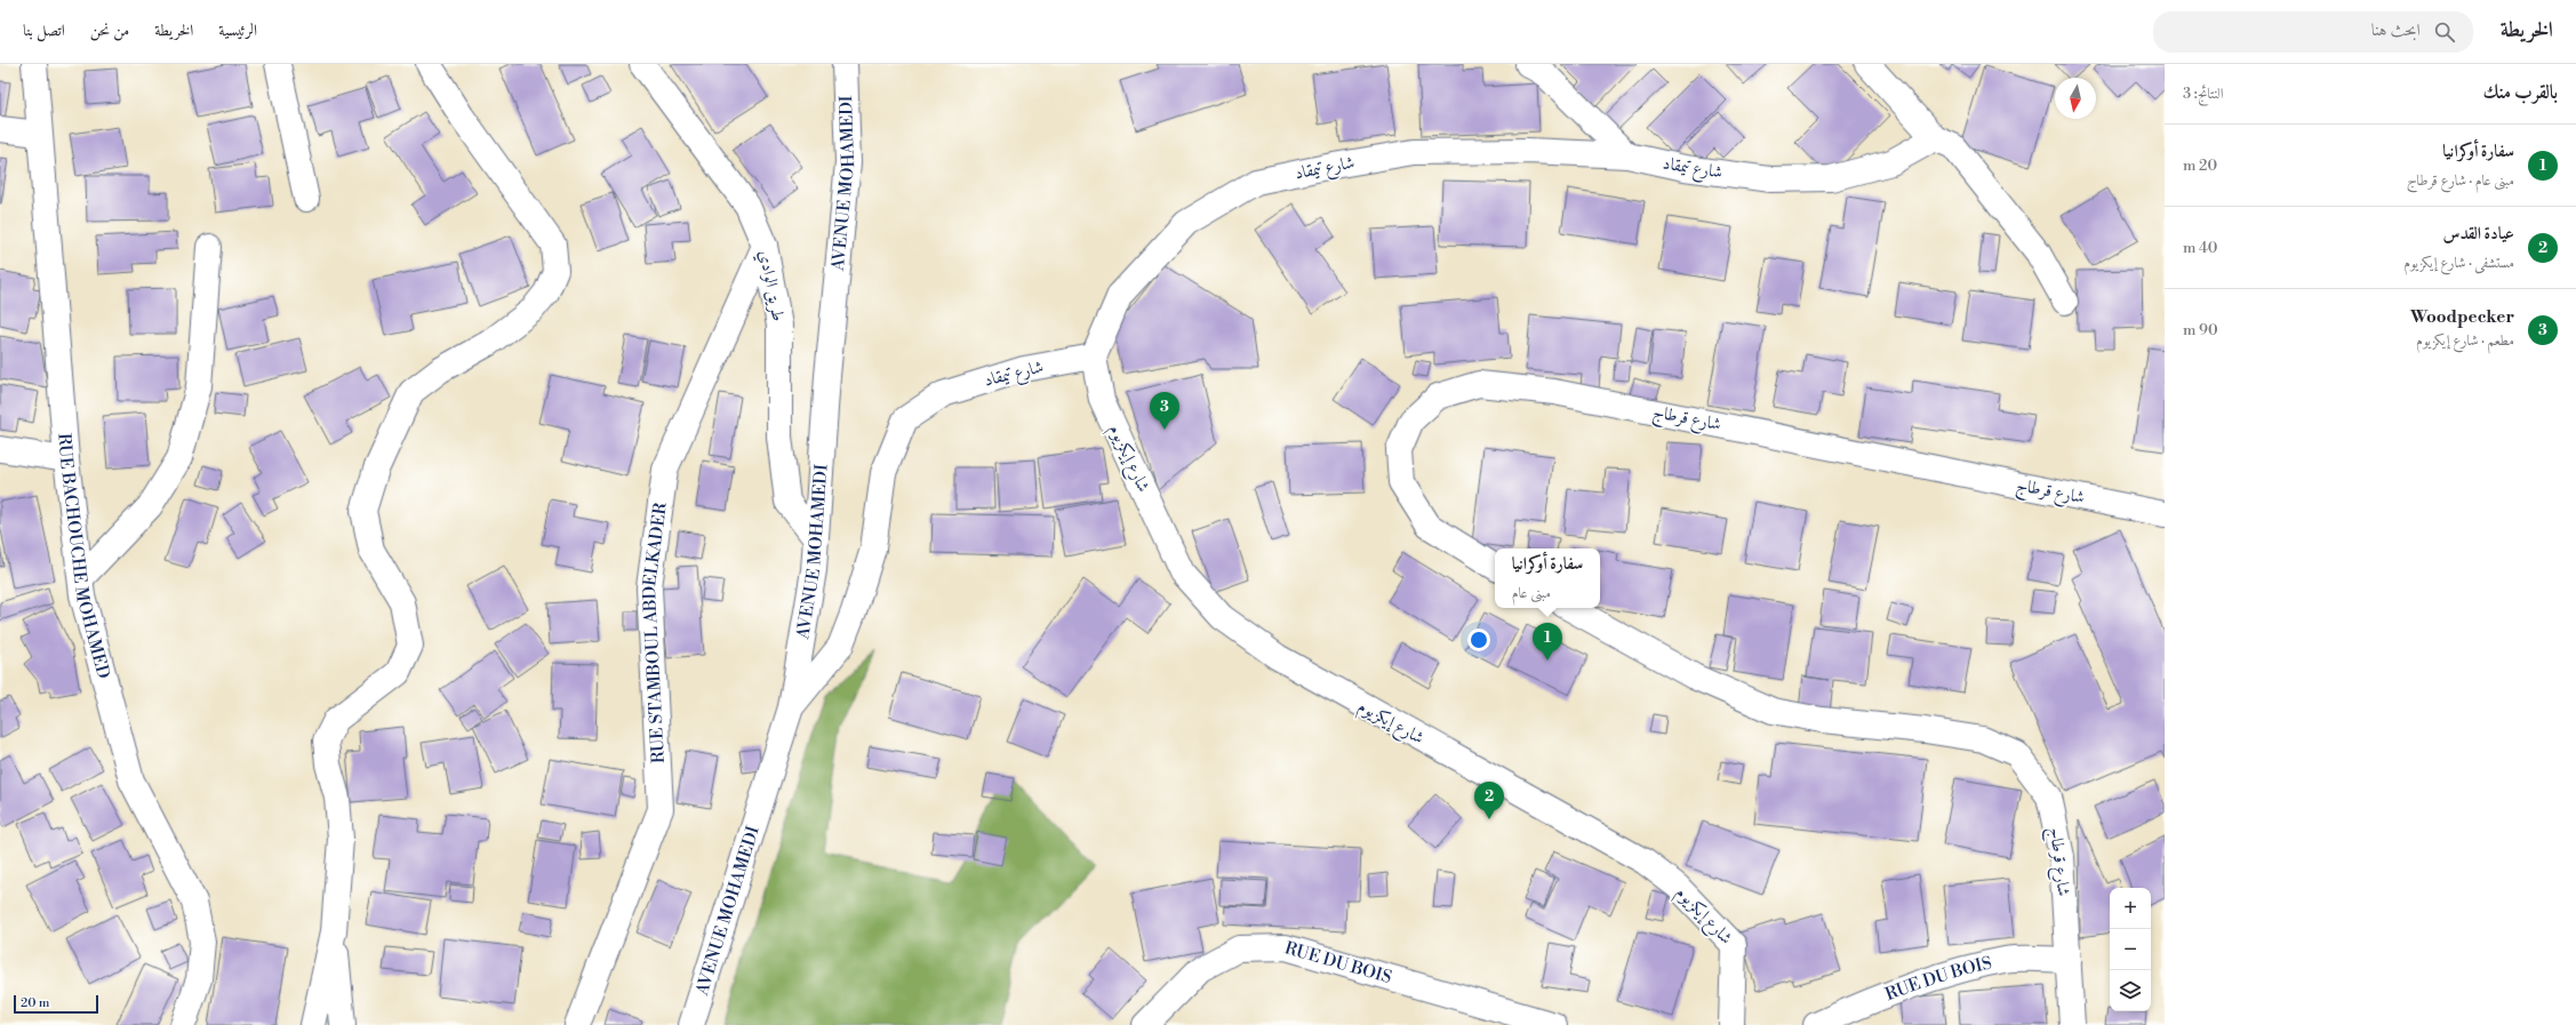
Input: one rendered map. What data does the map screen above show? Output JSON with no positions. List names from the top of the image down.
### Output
{
  "streets": {
    "street": [
      "شارع تيمقاد",
      "AVENUE MOHAMEDI",
      "طريق الوادي",
      "شارع قرطاج",
      "شارع إيكزيوم",
      "RUE BACHOUCHE MOHAMED",
      "RUE STAMBOUL ABDELKADER",
      "RUE DU BOIS"
    ]
  },
  "crossings": [
    ["شارع تيمقاد", "AVENUE MOHAMEDI"],
    ["شارع تيمقاد", "شارع إيكزيوم"],
    ["AVENUE MOHAMEDI", "طريق الوادي"],
    ["طريق الوادي", "RUE STAMBOUL ABDELKADER"],
    ["شارع قرطاج", "RUE DU BOIS"]
  ],
  "scale_bar": "20 m",
  "north": "bottom",
  "page": {
    "header": "الخريطة",
    "search": "ابحث هنا",
    "nav": [
      "الرئيسية",
      "الخريطة",
      "من نحن",
      "اتصل بنا"
    ],
    "heading": ["بالقرب منك", "النتائج: 3"],
    "list": [
      {
        "mark": "1",
        "name": "سفارة أوكرانيا",
        "note": "مبنى عام · شارع قرطاج",
        "value": "20 m"
      },
      {
        "mark": "2",
        "name": "عيادة القدس",
        "note": "مستشفى · شارع إيكزيوم",
        "value": "40 m"
      },
      {
        "mark": "3",
        "name": "Woodpecker",
        "note": "مطعم · شارع إيكزيوم",
        "value": "90 m"
      }
    ],
    "pins": ["3", "1", "2"],
    "popup": ["سفارة أوكرانيا", "مبنى عام"],
    "map_buttons": ["+", "−"],
    "scale": "20 m"
  }
}
